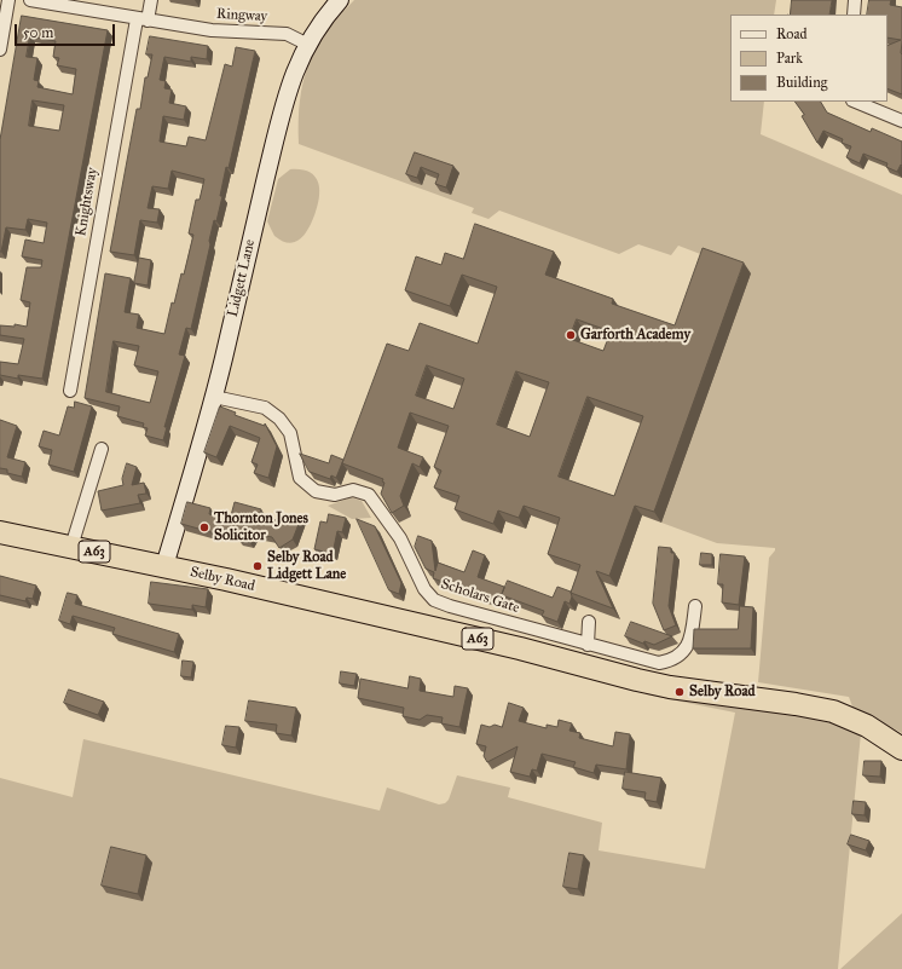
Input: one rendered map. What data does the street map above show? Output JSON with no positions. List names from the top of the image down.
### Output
{
  "streets": {
    "highway": ["A63", "Selby Road"],
    "main road": ["Lidgett Lane"],
    "street": ["Ringway", "Knightsway", "Scholars Gate"]
  },
  "crossings": [
    ["Ringway", "Knightsway"],
    ["Ringway", "Lidgett Lane"],
    ["Lidgett Lane", "Selby Road"],
    ["Lidgett Lane", "Scholars Gate"]
  ],
  "places": [
    "Garforth Academy",
    "Thornton Jones Solicitor",
    "Selby Road Lidgett Lane",
    "Selby Road"
  ],
  "legend": ["Road", "Park", "Building"],
  "scale_bar": "50 m"
}
